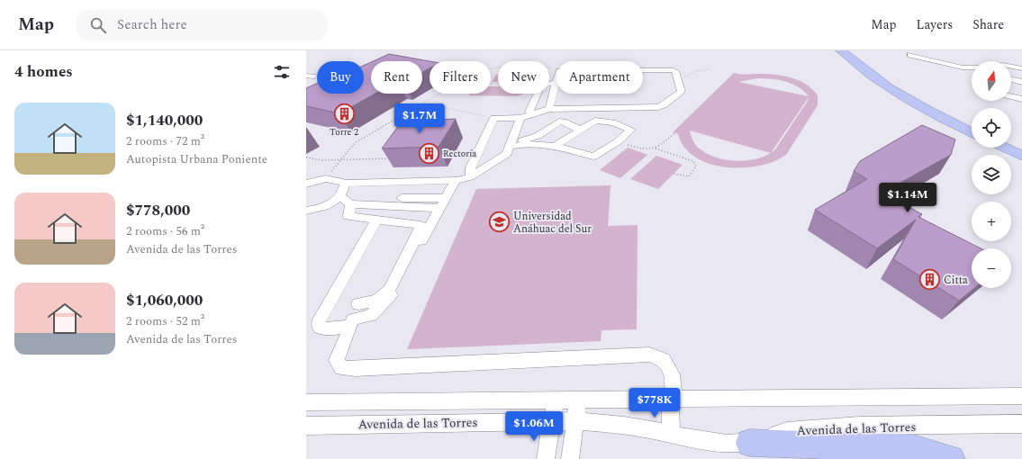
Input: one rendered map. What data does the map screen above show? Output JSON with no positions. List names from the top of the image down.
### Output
{
  "streets": {
    "street": ["Avenida de las Torres"]
  },
  "places": {
    "building": ["Torre 2", "Rectoría", "Citta"],
    "school or university": ["Universidad Anáhuac del Sur"]
  },
  "north": "top",
  "page": {
    "header": "Map",
    "search": "Search here",
    "nav": ["Map", "Layers", "Share"],
    "heading": "4 homes",
    "map_buttons": ["+", "−"],
    "chip": [
      "Buy",
      "Rent",
      "Filters",
      "New",
      "Apartment"
    ],
    "list": [
      {
        "name": "$1,140,000",
        "note": "2 rooms · 72 m² · Autopista Urbana Poniente"
      },
      {
        "name": "$778,000",
        "note": "2 rooms · 56 m² · Avenida de las Torres"
      },
      {
        "name": "$1,060,000",
        "note": "2 rooms · 52 m² · Avenida de las Torres"
      }
    ],
    "price": [
      "$1.7M",
      "$1.14M",
      "$778K",
      "$1.06M"
    ]
  }
}
